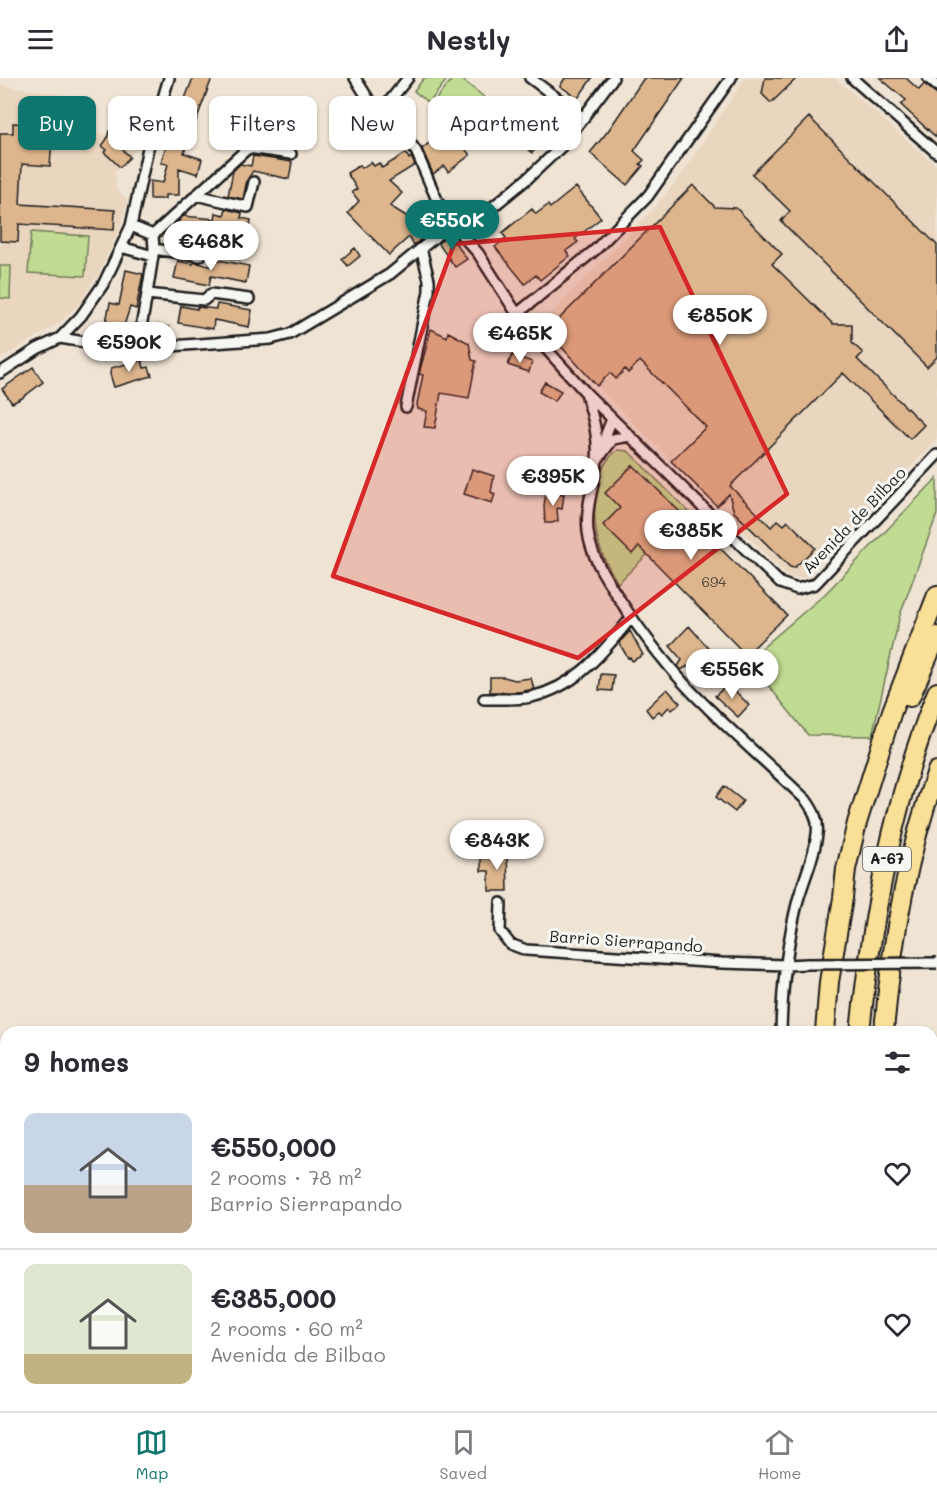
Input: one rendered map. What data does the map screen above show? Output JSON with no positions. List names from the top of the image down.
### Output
{
  "streets": {
    "highway": ["A-67"],
    "street": ["Avenida de Bilbao", "Barrio Sierrapando"]
  },
  "house_numbers": ["694"],
  "page": {
    "header": "Nestly",
    "chip": [
      "Buy",
      "Rent",
      "Filters",
      "New",
      "Apartment"
    ],
    "price": [
      "€550K",
      "€468K",
      "€850K",
      "€465K",
      "€590K",
      "€395K",
      "€385K",
      "€556K",
      "€843K"
    ],
    "heading": "9 homes",
    "list": [
      {
        "name": "€550,000",
        "note": "2 rooms · 78 m² · Barrio Sierrapando"
      },
      {
        "name": "€385,000",
        "note": "2 rooms · 60 m² · Avenida de Bilbao"
      }
    ],
    "tabs": ["Map", "Saved", "Home"]
  }
}
